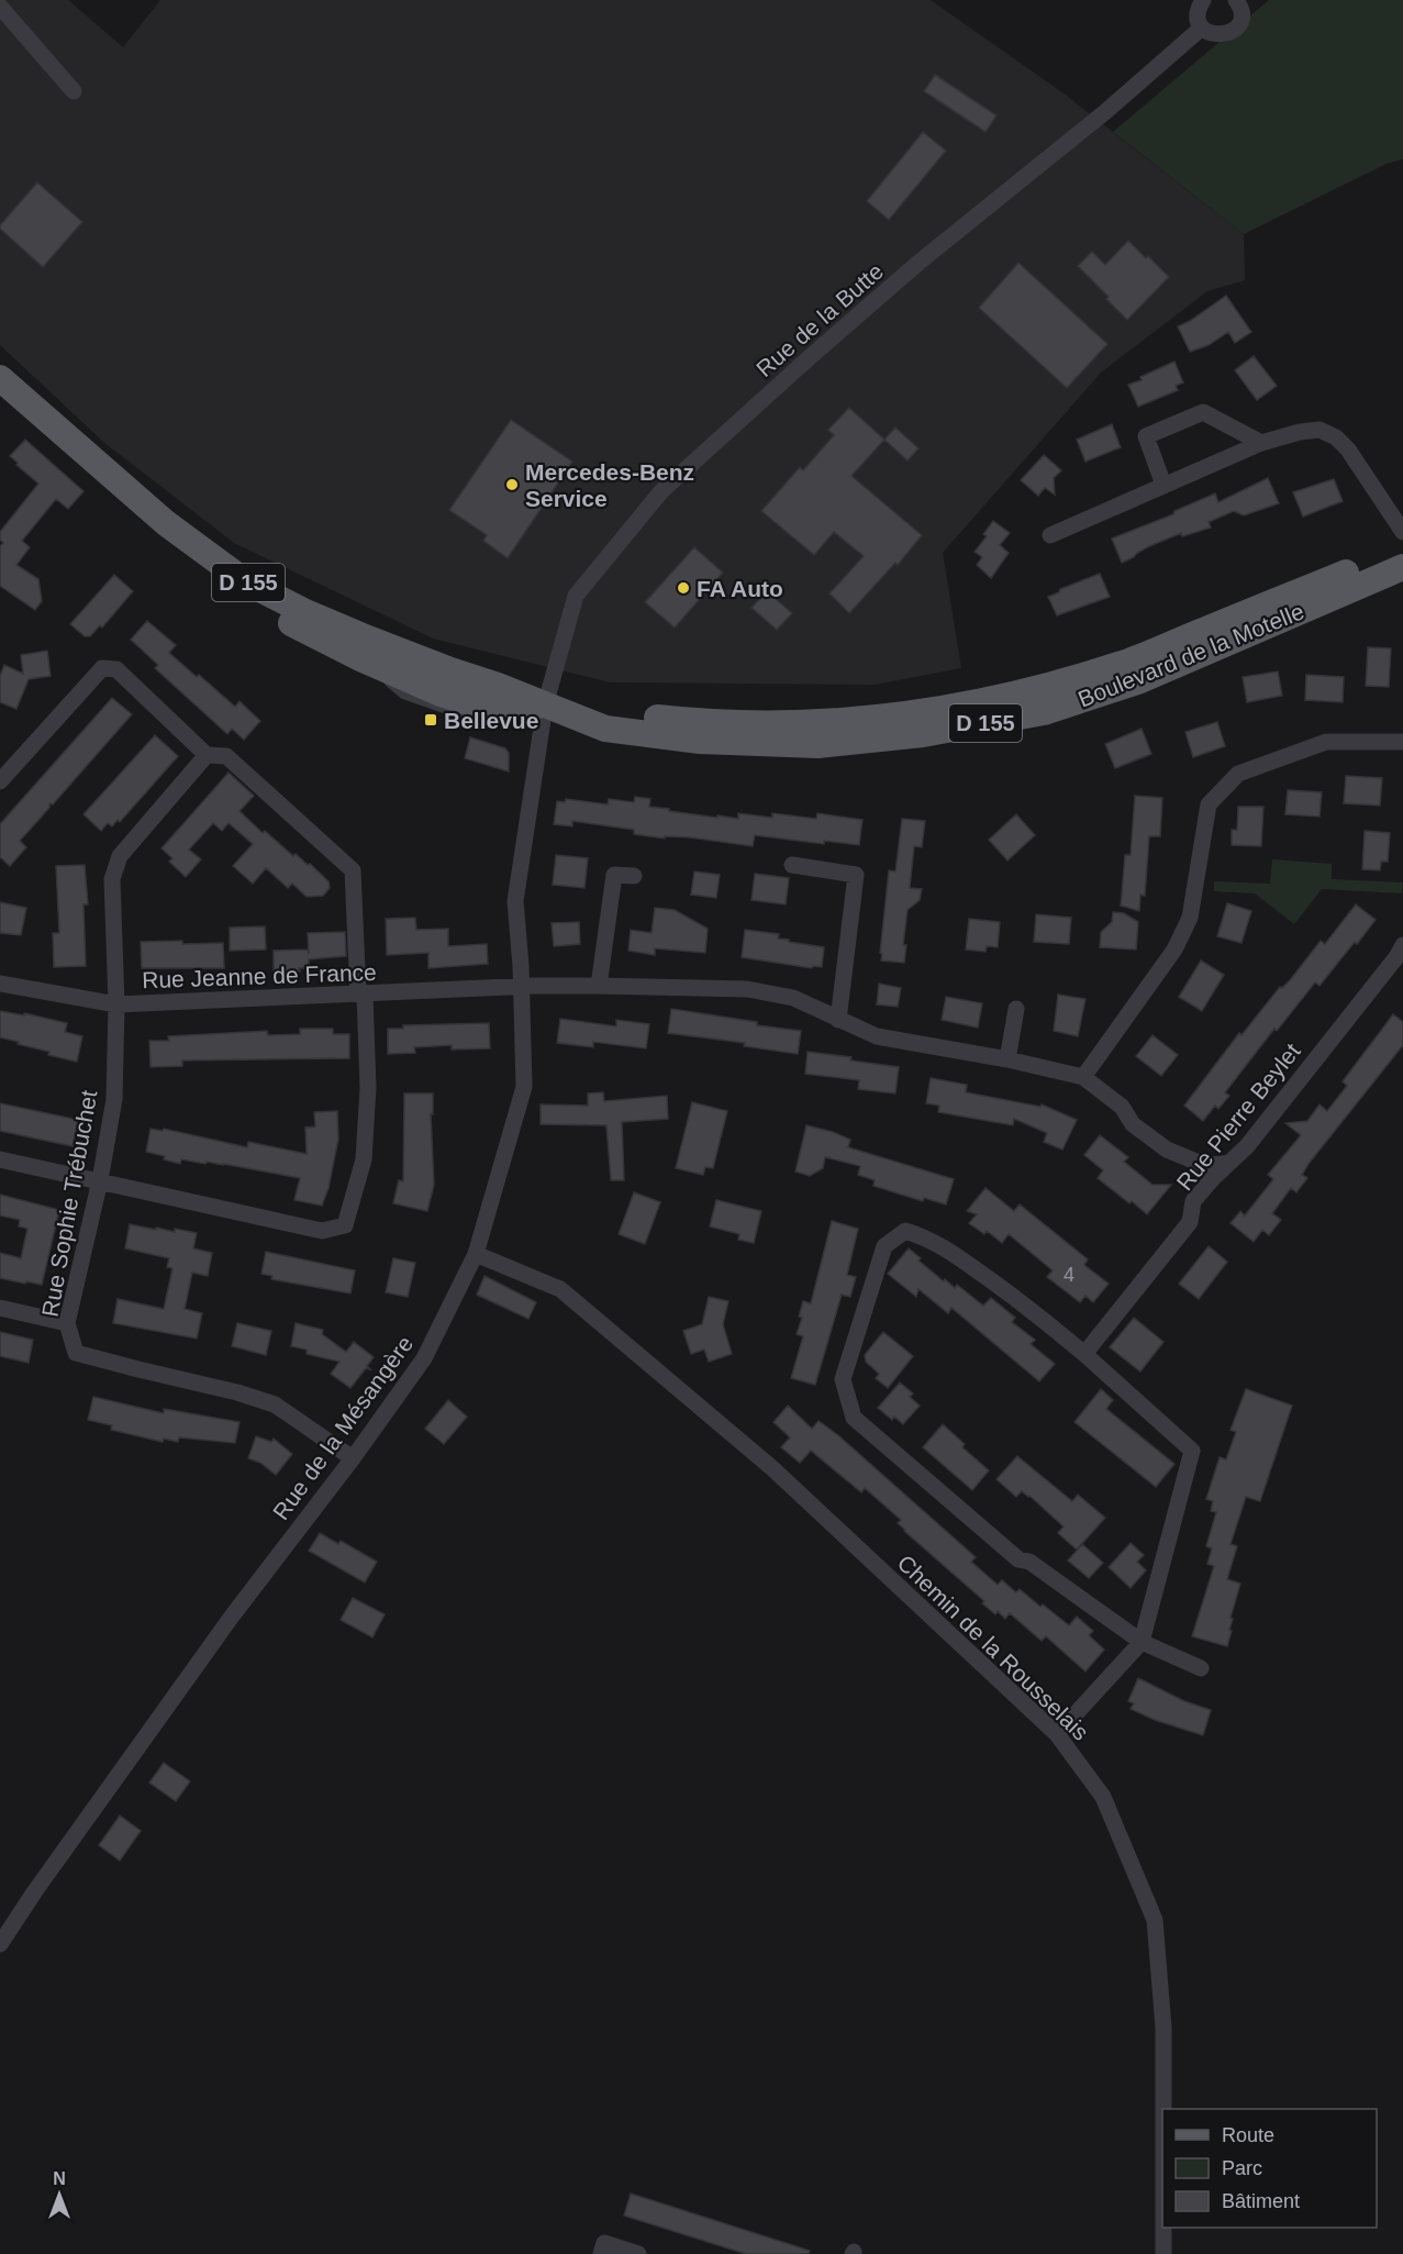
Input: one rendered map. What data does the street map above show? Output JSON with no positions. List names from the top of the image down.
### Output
{
  "streets": {
    "main road": ["D 155", "Boulevard de la Motelle"],
    "street": [
      "Rue de la Butte",
      "Rue Jeanne de France",
      "Rue Pierre Beylet",
      "Rue Sophie Trébuchet",
      "Rue de la Mésangère",
      "Chemin de la Rousselais"
    ]
  },
  "crossings": [
    ["Rue de la Butte", "Boulevard de la Motelle"],
    ["Rue de la Butte", "Rue de la Mésangère"],
    ["Boulevard de la Motelle", "Rue de la Mésangère"],
    ["Rue Jeanne de France", "Rue Sophie Trébuchet"],
    ["Rue Jeanne de France", "Rue de la Mésangère"],
    ["Rue Sophie Trébuchet", "Rue de la Mésangère"],
    ["Rue de la Mésangère", "Chemin de la Rousselais"]
  ],
  "places": {
    "other": ["Mercedes-Benz Service", "FA Auto"],
    "transit": ["Bellevue"]
  },
  "house_numbers": ["4"],
  "legend": ["Route", "Parc", "Bâtiment"],
  "north": "top"
}
